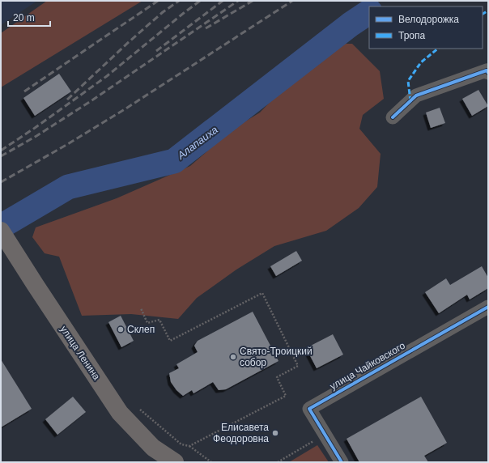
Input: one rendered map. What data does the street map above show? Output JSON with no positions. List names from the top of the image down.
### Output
{
  "streets": {
    "main road": ["улица Ленина"],
    "street": ["улица Чайковского"]
  },
  "water": ["Алапаиха"],
  "places": ["Склеп", "Свято-Троицкий собор", "Елисавета Феодоровна"],
  "legend": ["Велодорожка", "Тропа"],
  "scale_bar": "20 m"
}
